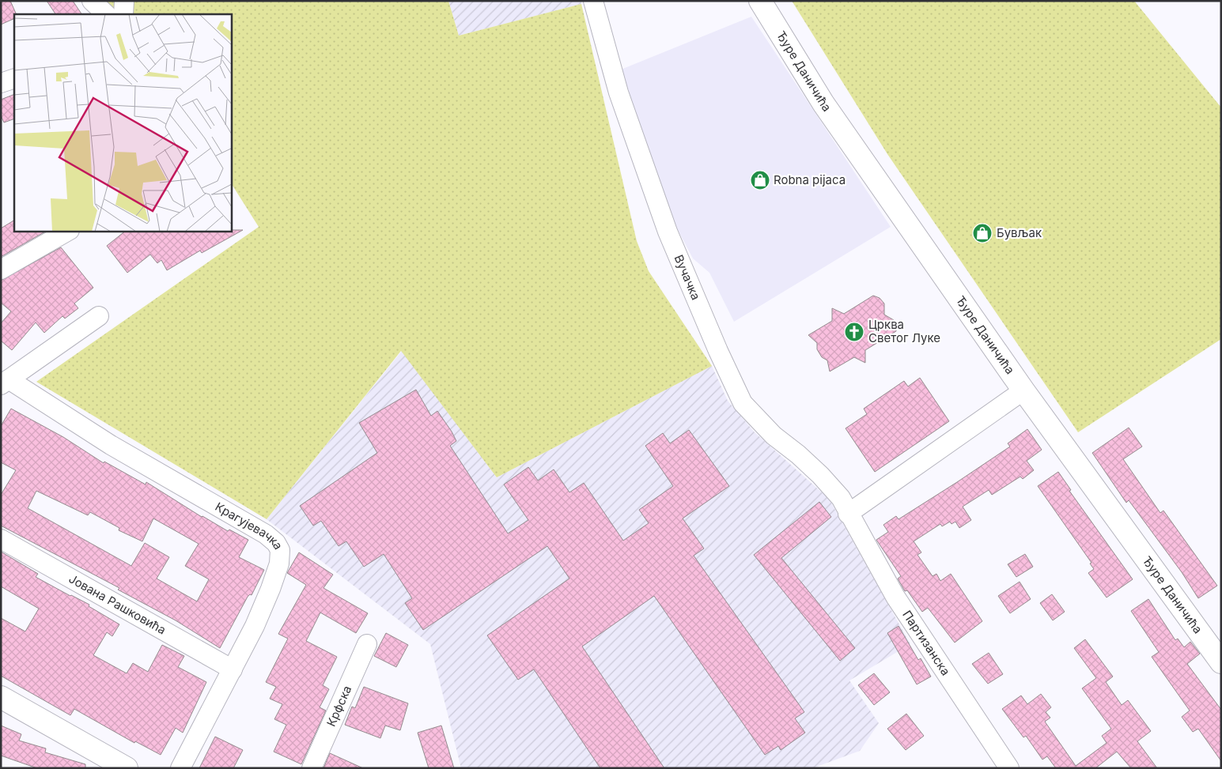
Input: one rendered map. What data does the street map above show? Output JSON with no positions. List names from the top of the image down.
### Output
{
  "streets": {
    "street": [
      "Ђуре Даничића",
      "Вучачка",
      "Крагујевачка",
      "Јована Рашковића",
      "Партизанска",
      "Крфска"
    ]
  },
  "crossings": [
    ["Вучачка", "Партизанска"],
    ["Крагујевачка", "Јована Рашковића"]
  ],
  "places": {
    "shop": ["Robna pijaca", "Бувљак"],
    "church": ["Црква Светог Луке"]
  }
}
